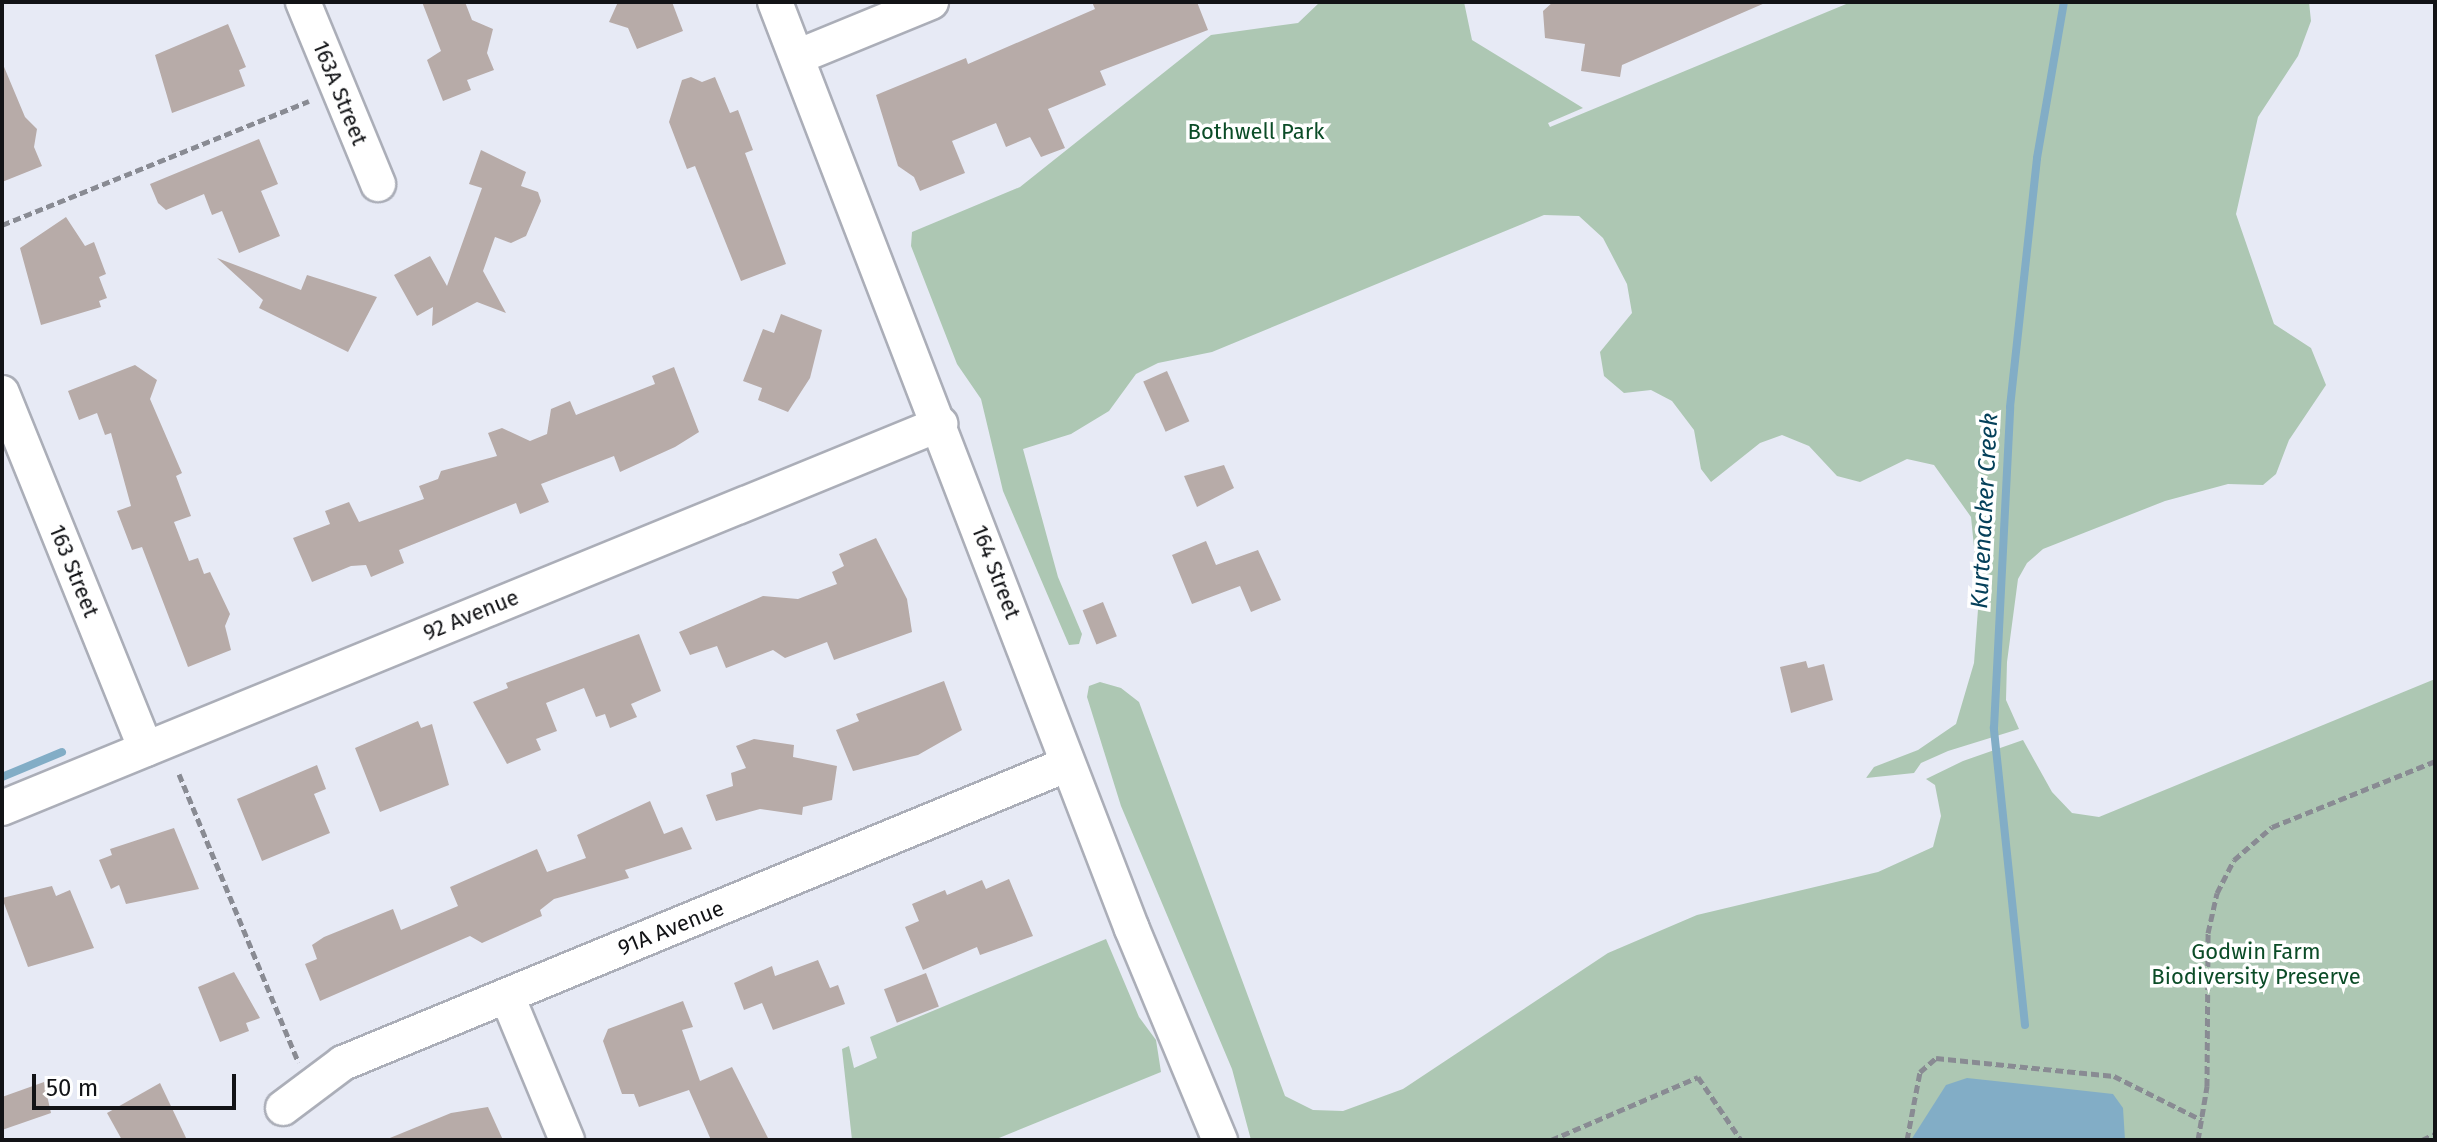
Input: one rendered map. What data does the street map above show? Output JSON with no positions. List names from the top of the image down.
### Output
{
  "streets": {
    "street": [
      "163A Street",
      "163 Street",
      "164 Street",
      "92 Avenue",
      "91A Avenue"
    ]
  },
  "crossings": [
    ["163 Street", "92 Avenue"],
    ["164 Street", "92 Avenue"],
    ["164 Street", "91A Avenue"]
  ],
  "water": ["Kurtenacker Creek"],
  "parks": ["Bothwell Park", "Godwin Farm Biodiversity Preserve"],
  "scale_bar": "50 m"
}
